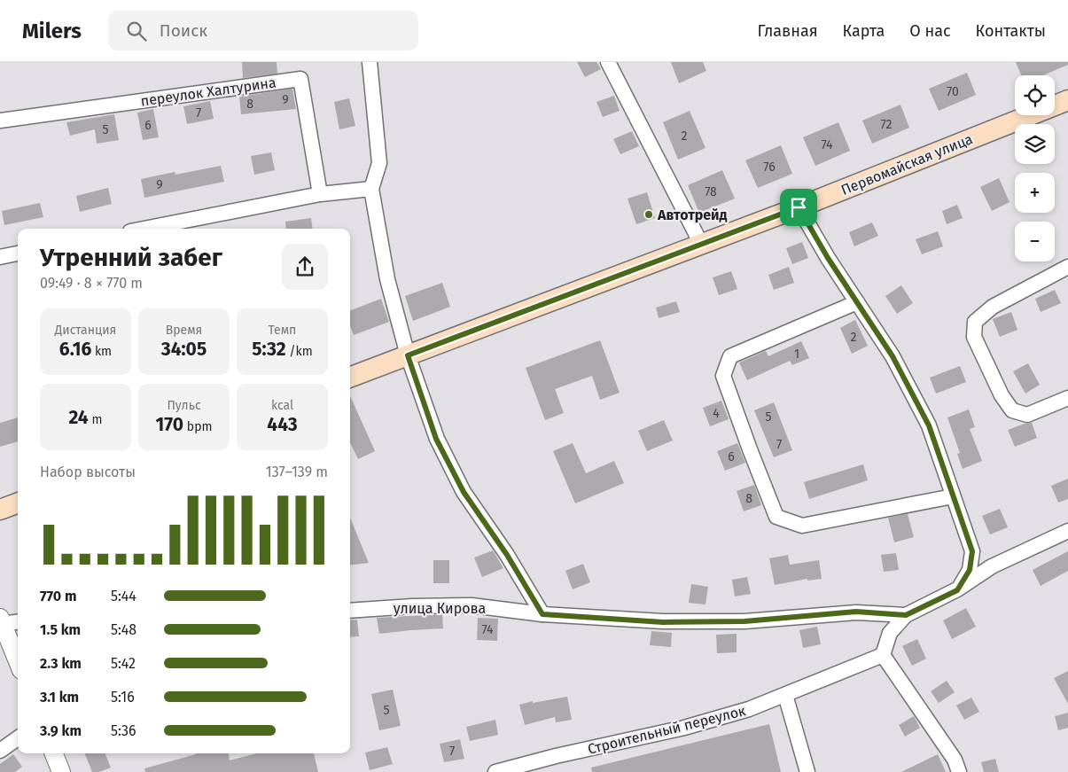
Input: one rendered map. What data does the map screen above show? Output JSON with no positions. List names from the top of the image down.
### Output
{
  "streets": {
    "main road": ["Первомайская улица"],
    "street": ["переулок Халтурина", "улица Кирова", "Строительный переулок"]
  },
  "places": ["Автотрейд"],
  "house_numbers": [
    "70",
    "9",
    "8",
    "7",
    "72",
    "6",
    "5",
    "2",
    "74",
    "76",
    "9",
    "78",
    "2",
    "1",
    "4",
    "5",
    "7",
    "6",
    "8",
    "74",
    "5",
    "7"
  ],
  "page": {
    "header": "Milers",
    "search": "Поиск",
    "nav": [
      "Главная",
      "Карта",
      "О нас",
      "Контакты"
    ],
    "map_buttons": ["+", "−"],
    "heading": ["Утренний забег", "09:49 · 8 × 770 m"],
    "stats": [
      ["Дистанция", "6.16 km"],
      ["Время", "34:05"],
      ["Темп", "5:32 /km"],
      ["24 m"],
      ["Пульс", "170 bpm"],
      ["kcal", "443"]
    ],
    "chart": ["Набор высоты", "137–139 m"],
    "list": [
      {
        "name": "770 m",
        "note": "5:44"
      },
      {
        "name": "1.5 km",
        "note": "5:48"
      },
      {
        "name": "2.3 km",
        "note": "5:42"
      },
      {
        "name": "3.1 km",
        "note": "5:16"
      },
      {
        "name": "3.9 km",
        "note": "5:36"
      }
    ]
  }
}
